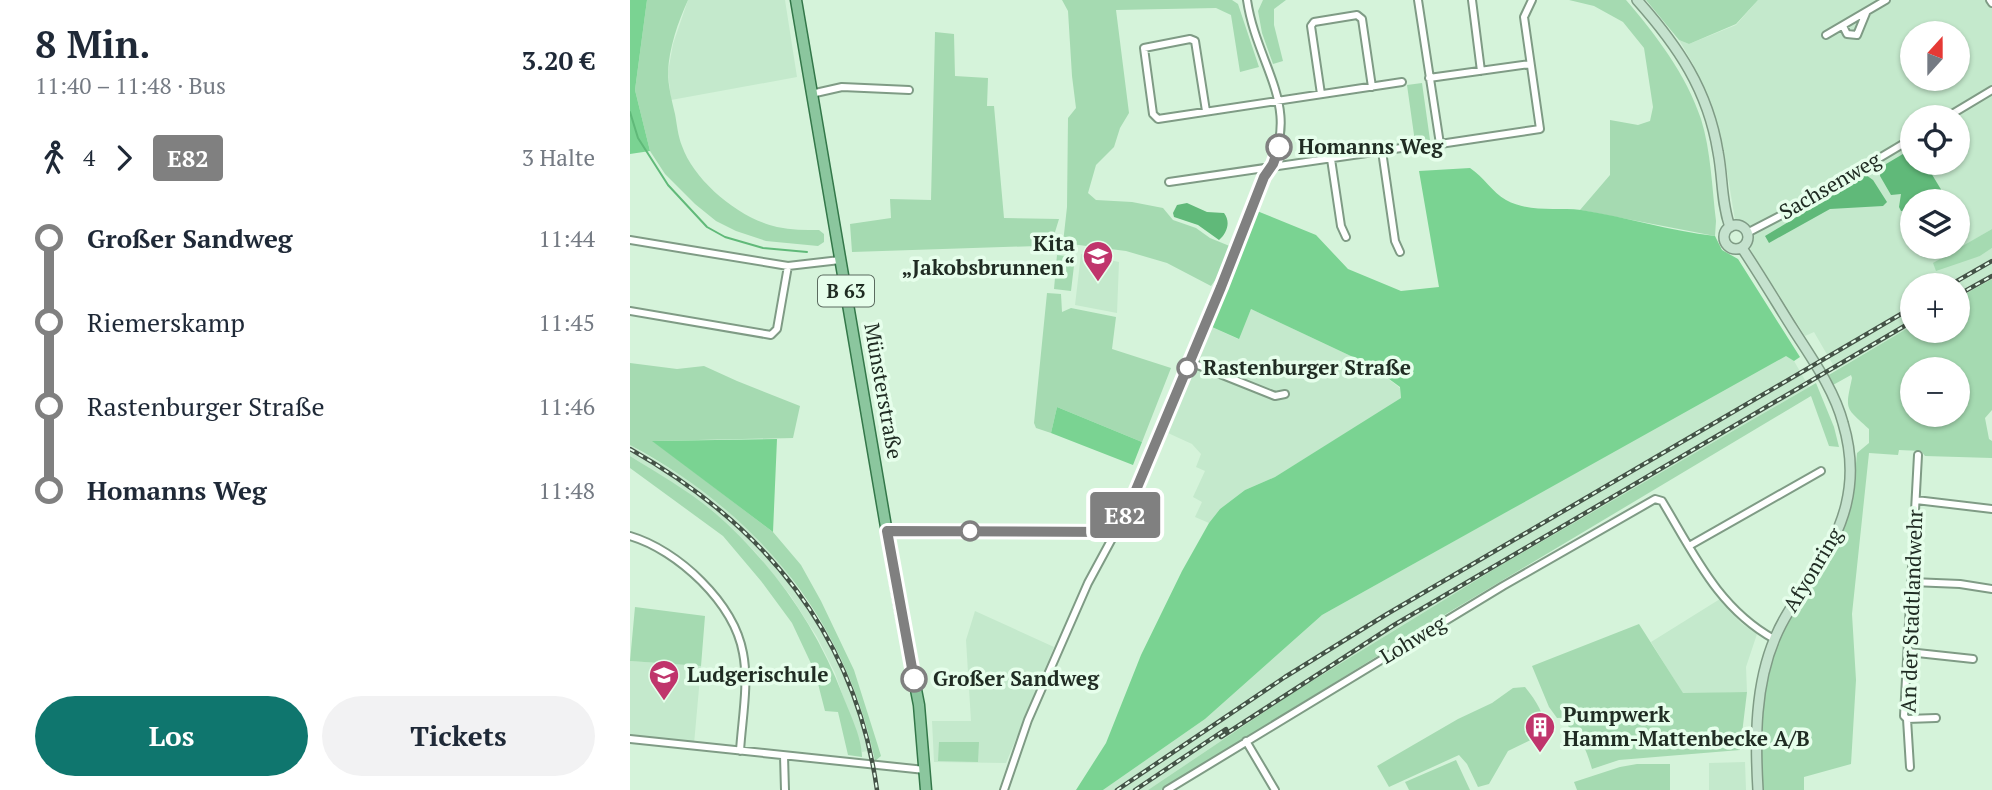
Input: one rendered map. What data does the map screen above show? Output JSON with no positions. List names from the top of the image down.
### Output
{
  "streets": {
    "main road": ["B 63", "Münsterstraße"],
    "street": [
      "Sachsenweg",
      "Afyonring",
      "An der Stadtlandwehr",
      "Lohweg"
    ]
  },
  "crossings": [
    ["Sachsenweg", "Afyonring"]
  ],
  "places": {
    "other": ["Homanns Weg", "Rastenburger Straße", "Großer Sandweg"],
    "school or university": ["Kita „Jakobsbrunnen“", "Ludgerischule"],
    "building": ["Pumpwerk Hamm-Mattenbecke A/B"]
  },
  "lines": ["bus line E82"],
  "north": "top",
  "page": {
    "heading": ["8 Min.", "11:40 – 11:48 · Bus", "3.20 €"],
    "on_map": "E82",
    "map_buttons": ["+", "−"],
    "legs": ["4", "E82", "3 Halte"],
    "list": [
      {
        "name": "Großer Sandweg",
        "value": "11:44"
      },
      {
        "name": "Riemerskamp",
        "value": "11:45"
      },
      {
        "name": "Rastenburger Straße",
        "value": "11:46"
      },
      {
        "name": "Homanns Weg",
        "value": "11:48"
      }
    ],
    "buttons": ["Los", "Tickets"]
  }
}
